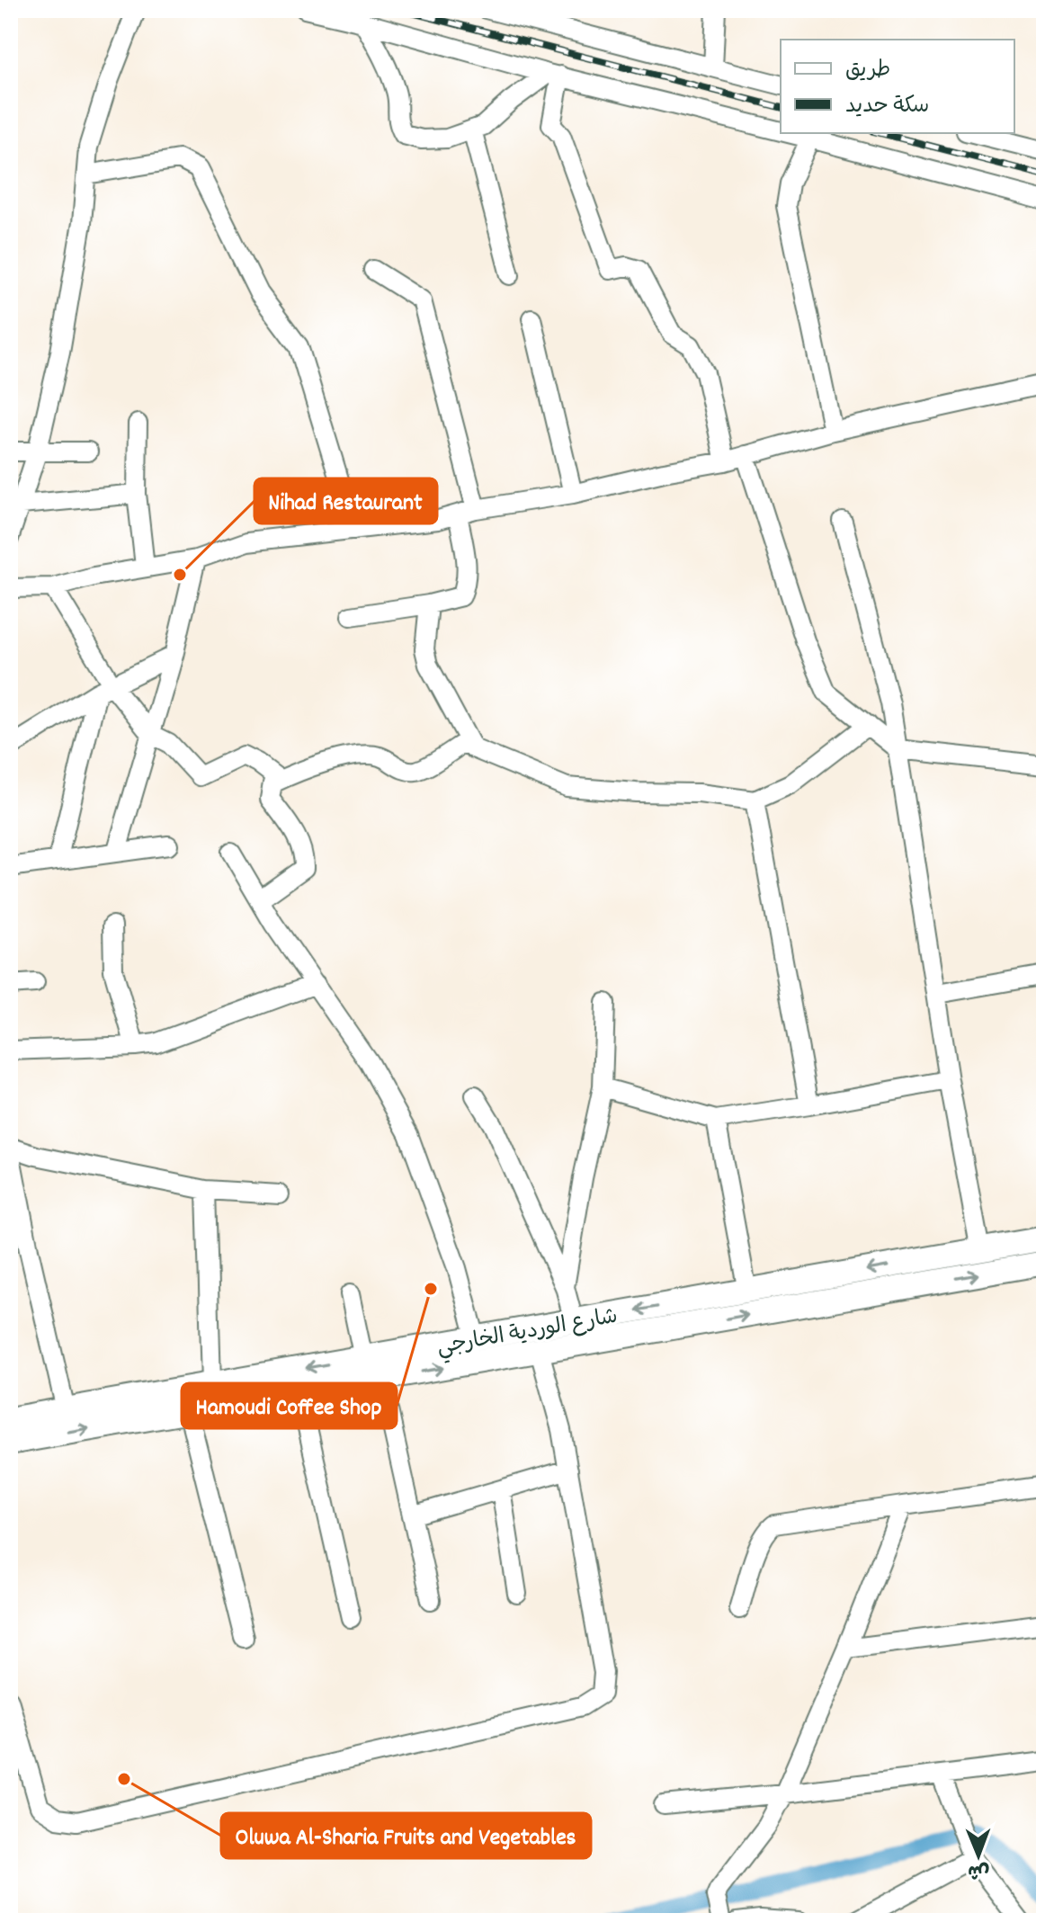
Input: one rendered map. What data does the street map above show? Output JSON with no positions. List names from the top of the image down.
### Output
{
  "streets": {
    "main road": ["شارع الوردية الخارجي"]
  },
  "places": ["Nihad Restaurant", "Hamoudi Coffee Shop", "Oluwa Al-Sharia Fruits and Vegetables"],
  "legend": ["طريق", "سكة حديد"],
  "north": "bottom"
}
